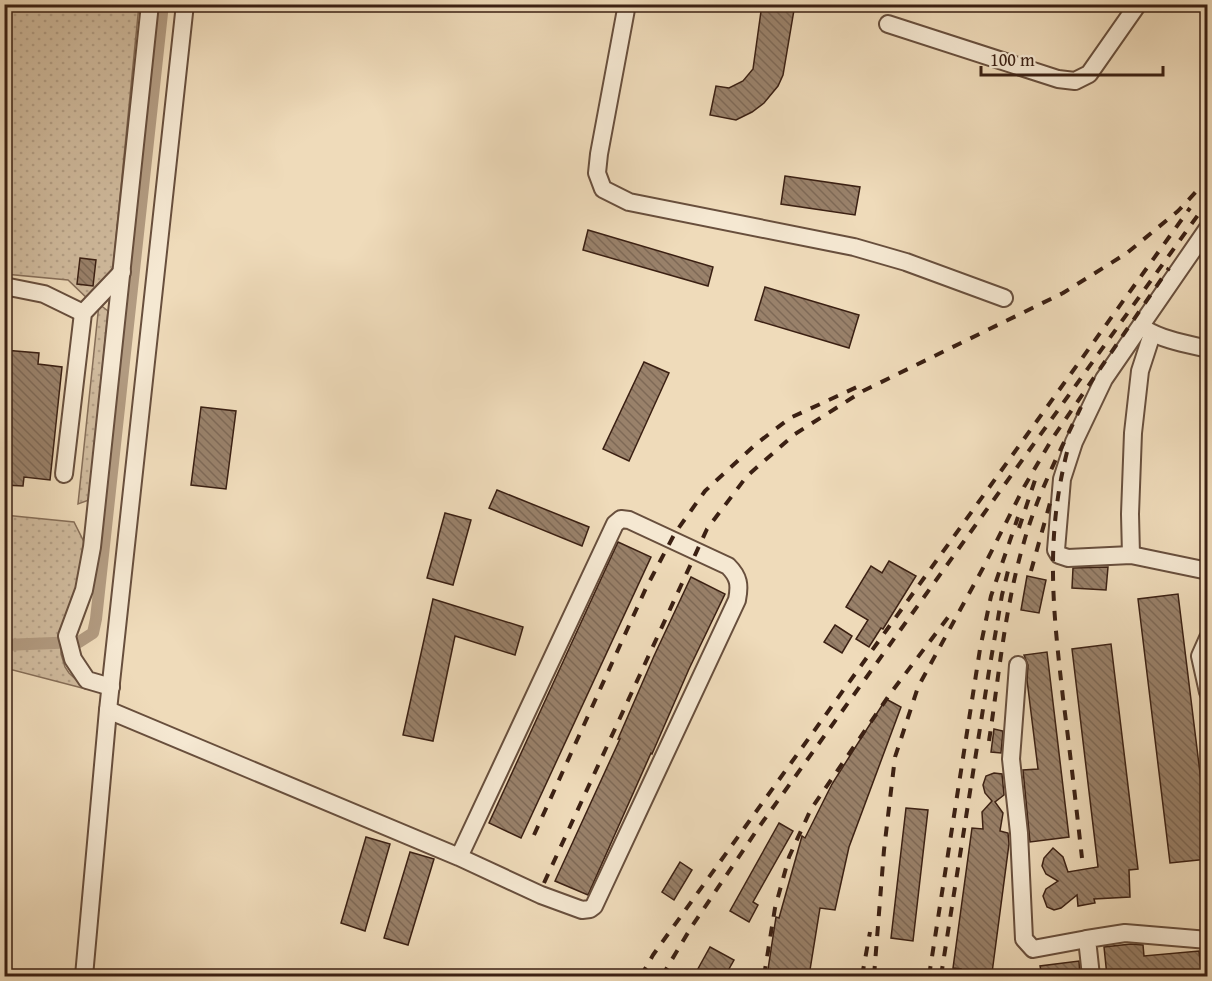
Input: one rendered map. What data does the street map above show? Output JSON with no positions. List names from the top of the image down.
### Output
{
  "scale_bar": "100 m"
}
